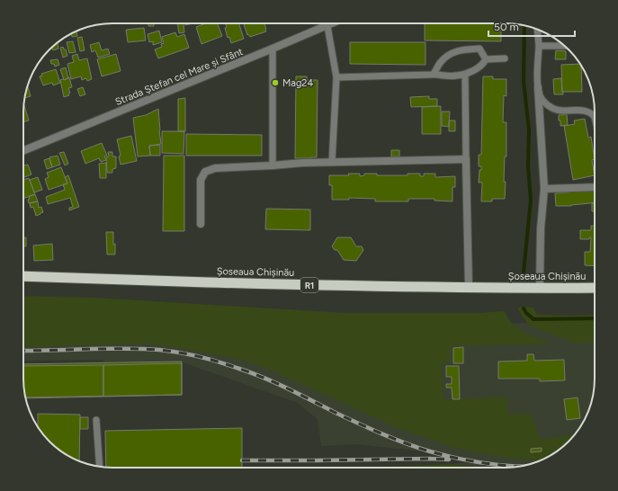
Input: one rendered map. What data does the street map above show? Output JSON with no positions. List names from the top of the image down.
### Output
{
  "streets": {
    "highway": ["Șoseaua Chișinău", "R1"],
    "street": ["Strada Ștefan cel Mare și Sfânt"]
  },
  "places": ["Mag24"],
  "scale_bar": "50 m"
}
